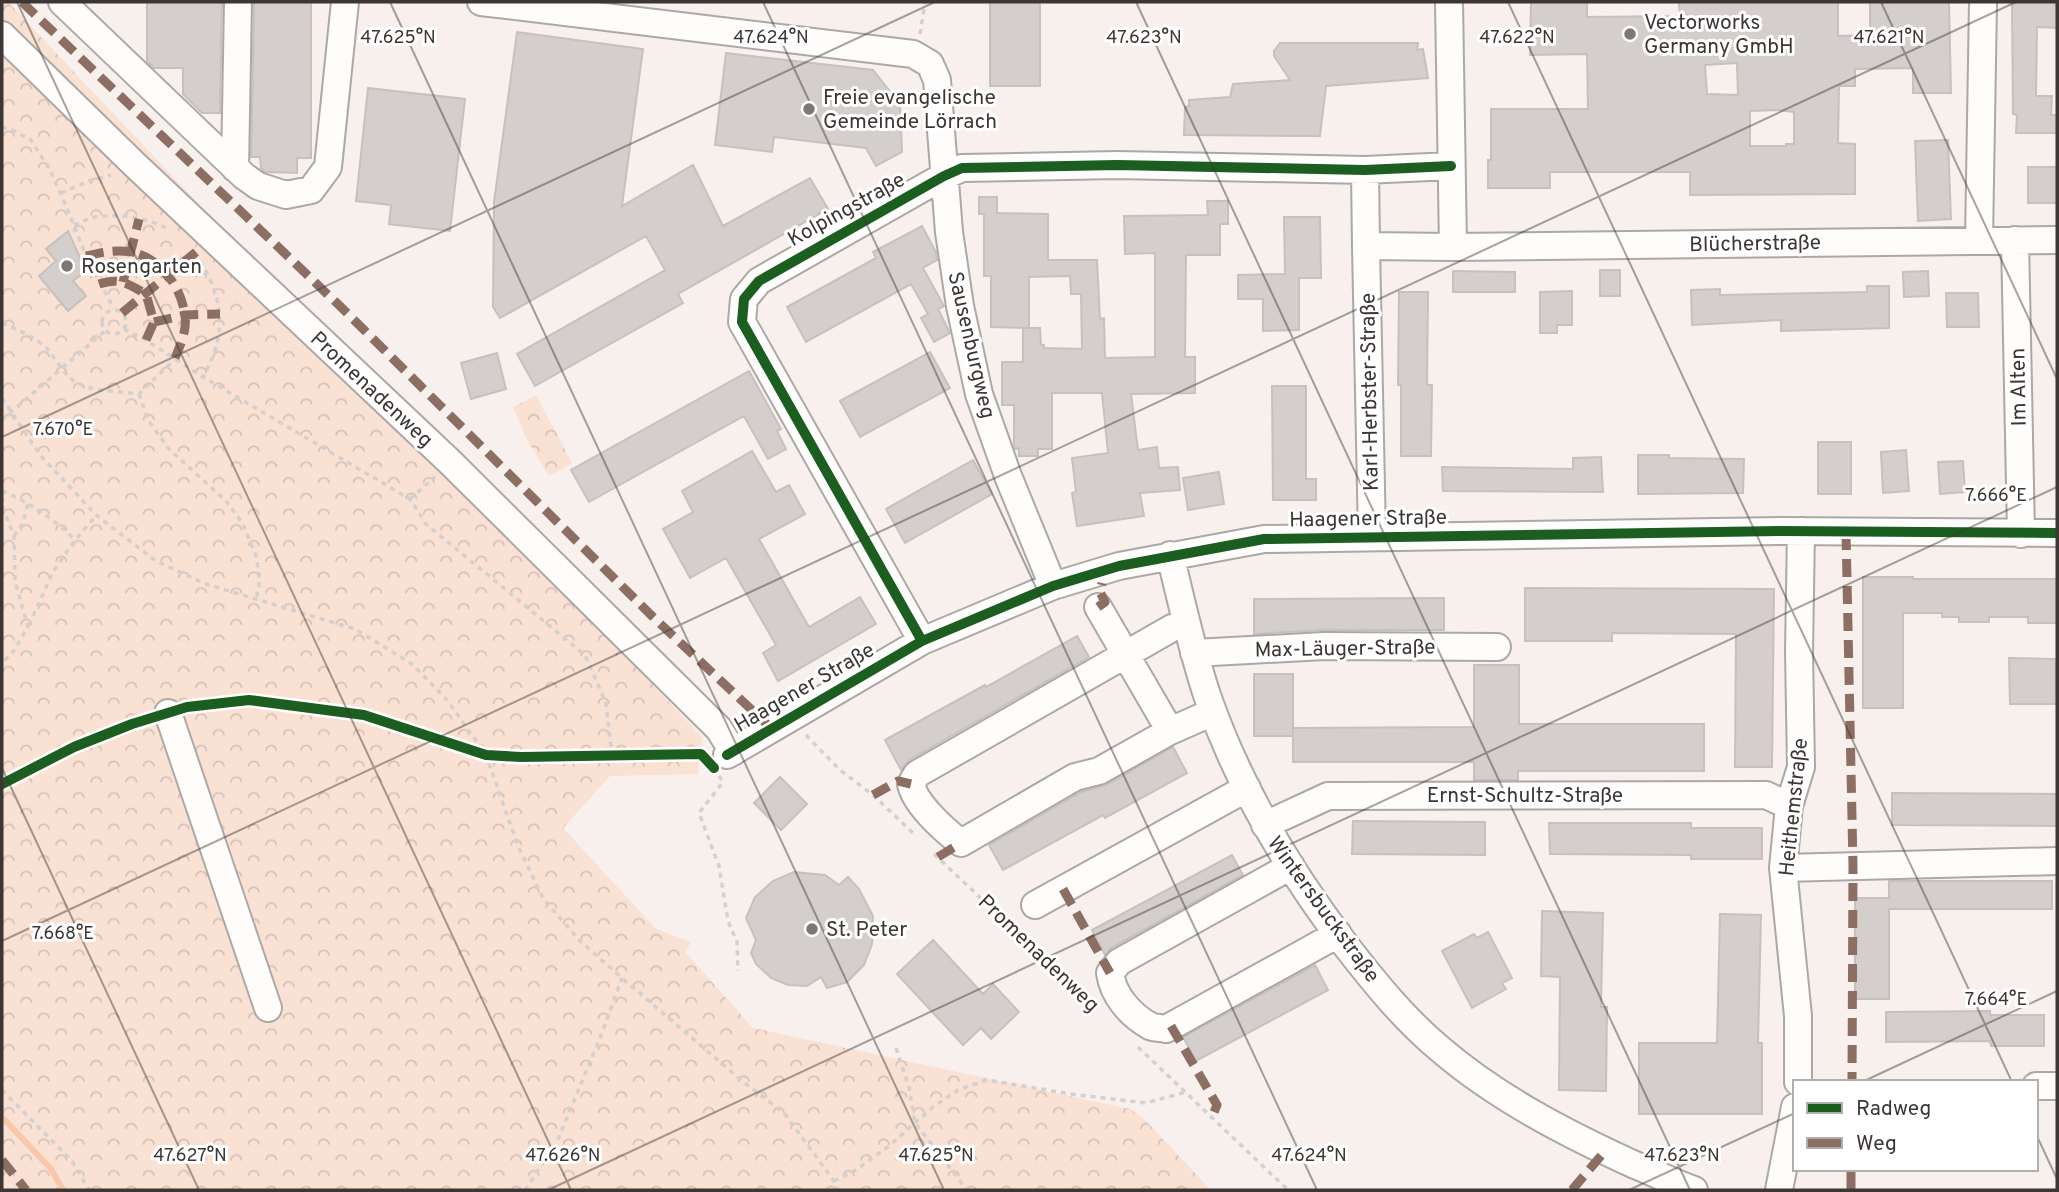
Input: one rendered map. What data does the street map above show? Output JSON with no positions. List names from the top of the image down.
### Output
{
  "streets": {
    "street": [
      "Kolpingstraße",
      "Blücherstraße",
      "Sausenburgweg",
      "Im Alten",
      "Promenadenweg",
      "Karl-Herbster-Straße",
      "Haagener Straße",
      "Max-Läuger-Straße",
      "Ernst-Schultz-Straße",
      "Heithemstraße",
      "Wintersbuckstraße"
    ]
  },
  "crossings": [
    ["Kolpingstraße", "Sausenburgweg"],
    ["Kolpingstraße", "Karl-Herbster-Straße"],
    ["Kolpingstraße", "Haagener Straße"],
    ["Blücherstraße", "Im Alten"],
    ["Blücherstraße", "Karl-Herbster-Straße"],
    ["Sausenburgweg", "Haagener Straße"],
    ["Im Alten", "Haagener Straße"],
    ["Promenadenweg", "Haagener Straße"],
    ["Karl-Herbster-Straße", "Haagener Straße"],
    ["Haagener Straße", "Heithemstraße"],
    ["Haagener Straße", "Wintersbuckstraße"],
    ["Max-Läuger-Straße", "Wintersbuckstraße"],
    ["Ernst-Schultz-Straße", "Heithemstraße"],
    ["Ernst-Schultz-Straße", "Wintersbuckstraße"]
  ],
  "places": [
    "Vectorworks Germany GmbH",
    "Freie evangelische Gemeinde Lörrach",
    "Rosengarten",
    "St. Peter"
  ],
  "legend": ["Radweg", "Weg"],
  "coordinates": [
    "47.625°N",
    "47.624°N",
    "47.623°N",
    "47.622°N",
    "47.621°N",
    "7.670°E",
    "7.666°E",
    "7.668°E",
    "7.664°E",
    "47.627°N",
    "47.626°N"
  ]
}
